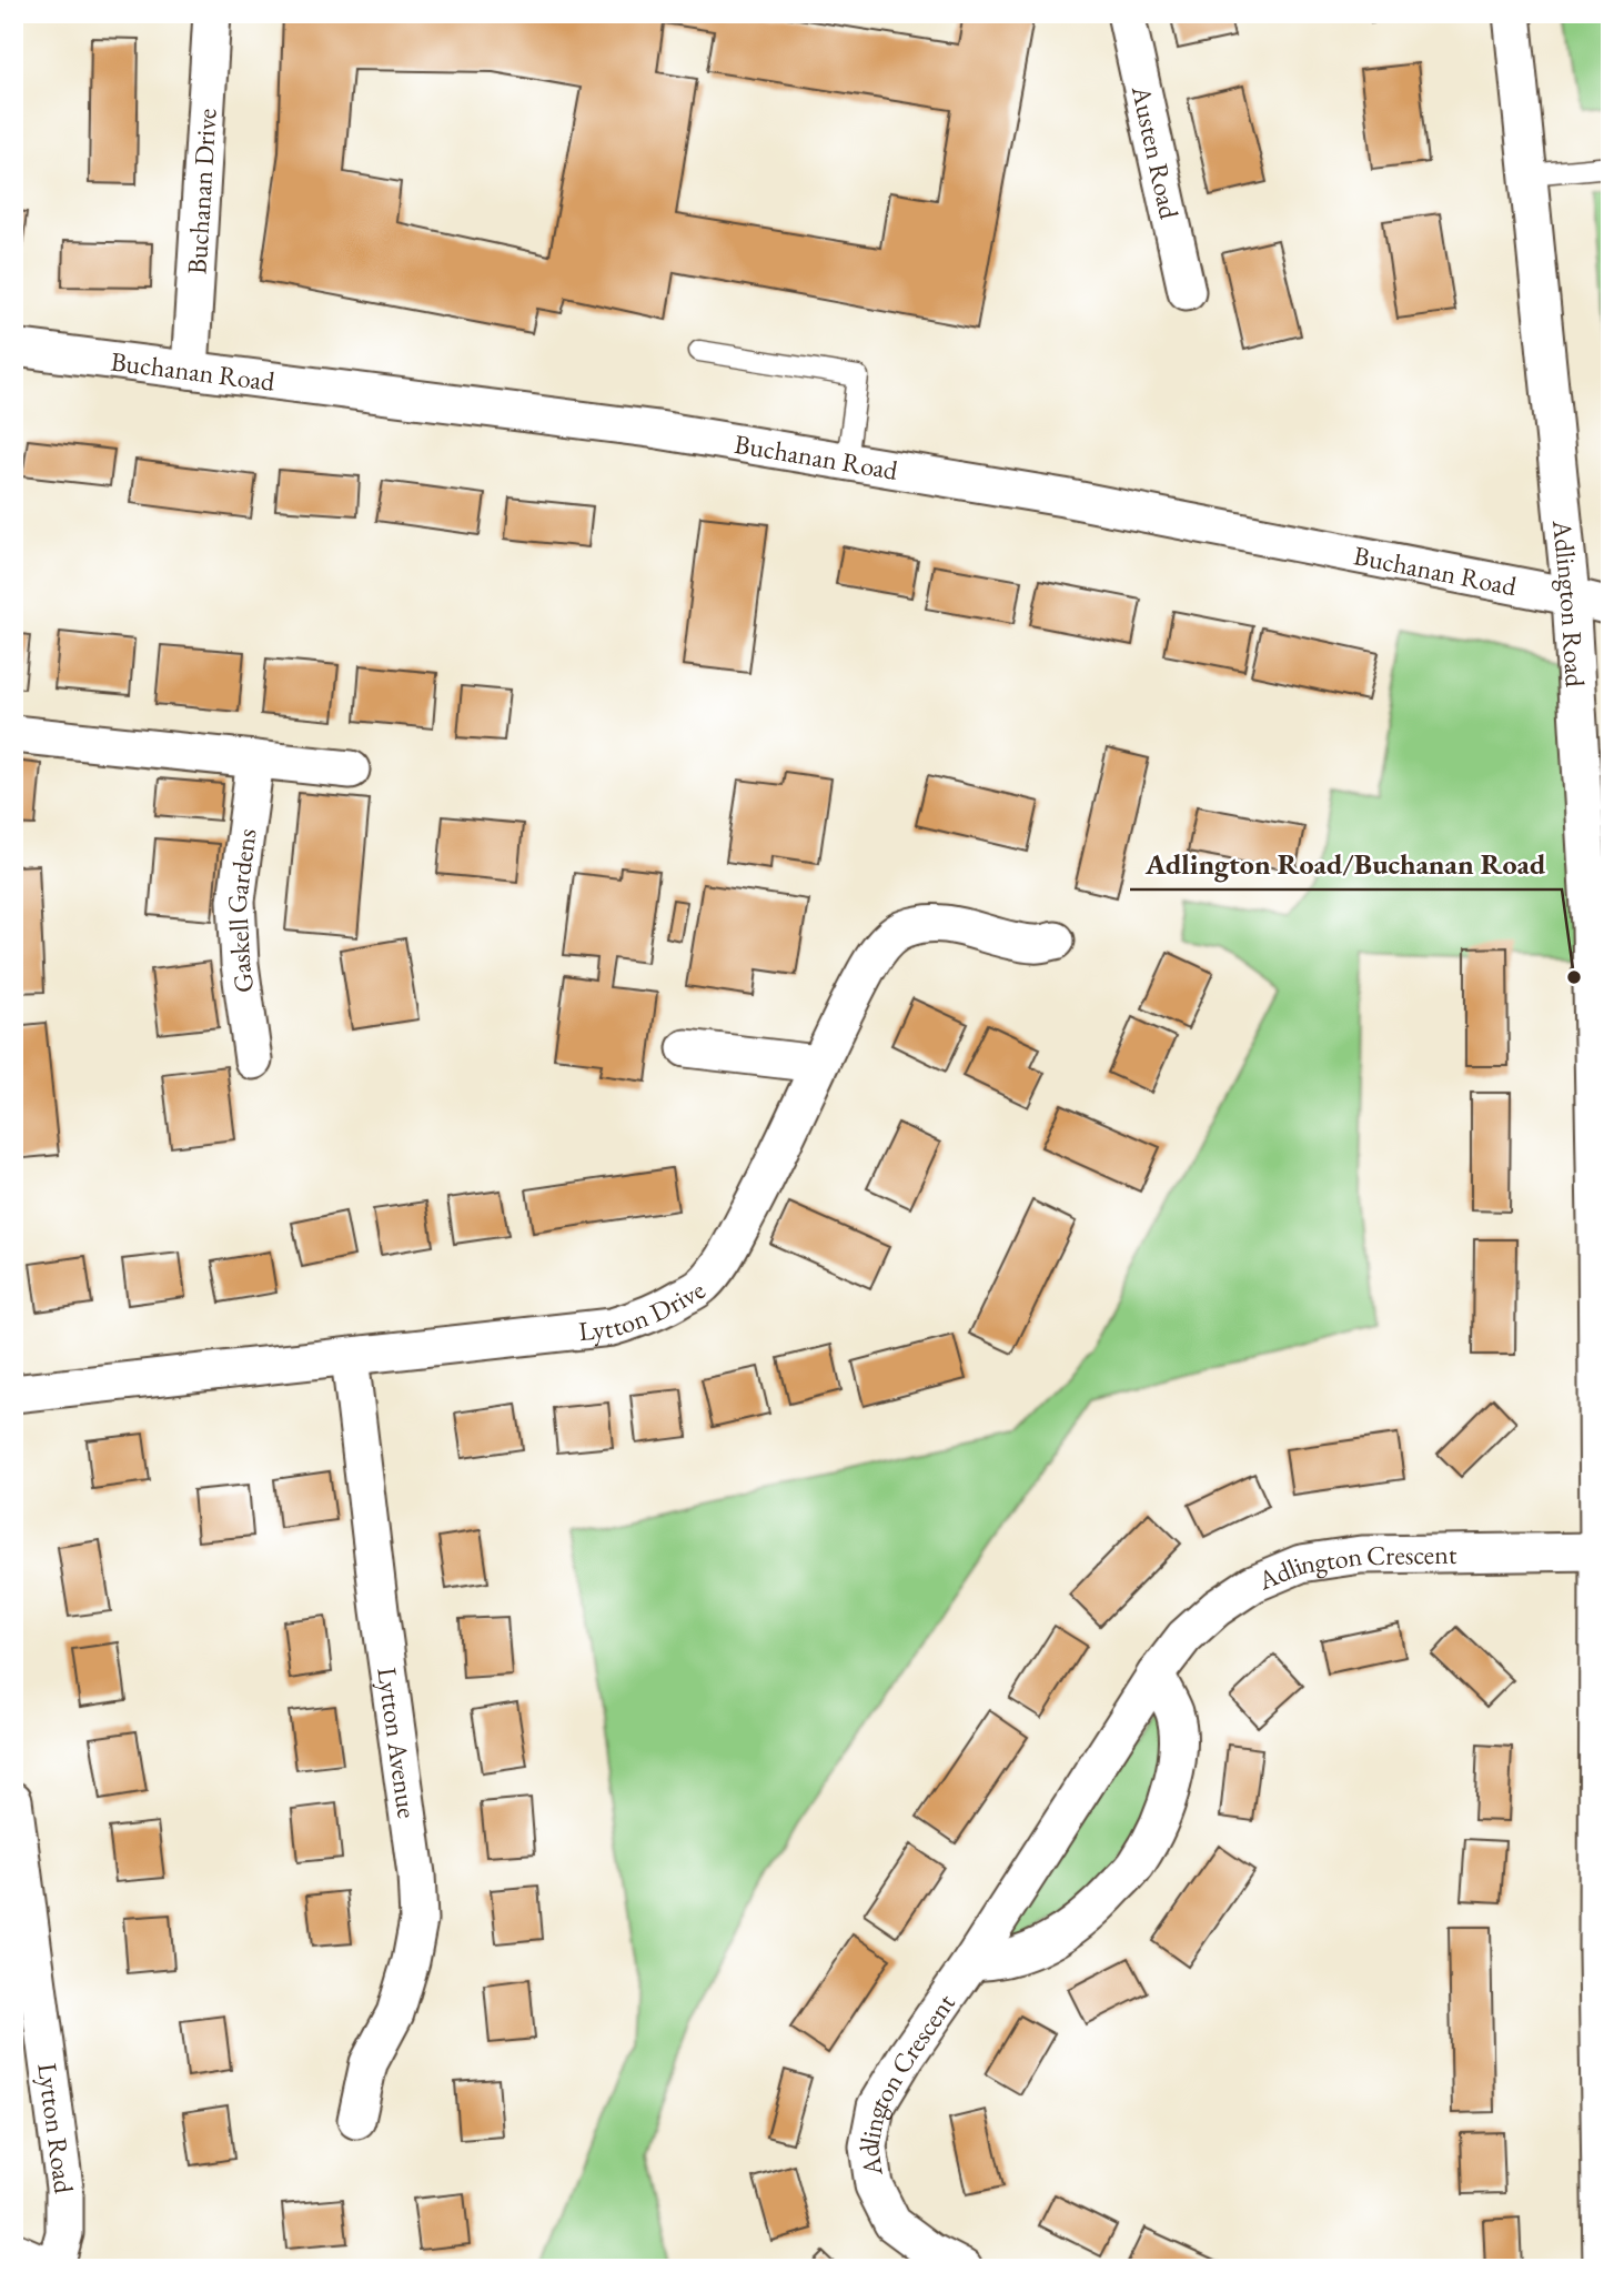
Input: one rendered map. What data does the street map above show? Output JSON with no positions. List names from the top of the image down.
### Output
{
  "streets": {
    "street": [
      "Austen Road",
      "Buchanan Drive",
      "Buchanan Road",
      "Adlington Road",
      "Gaskell Gardens",
      "Lytton Drive",
      "Adlington Crescent",
      "Lytton Avenue",
      "Lytton Road"
    ]
  },
  "crossings": [
    ["Buchanan Drive", "Buchanan Road"],
    ["Buchanan Road", "Adlington Road"],
    ["Adlington Road", "Adlington Crescent"],
    ["Lytton Drive", "Lytton Avenue"]
  ],
  "places": ["Adlington Road/Buchanan Road"]
}
